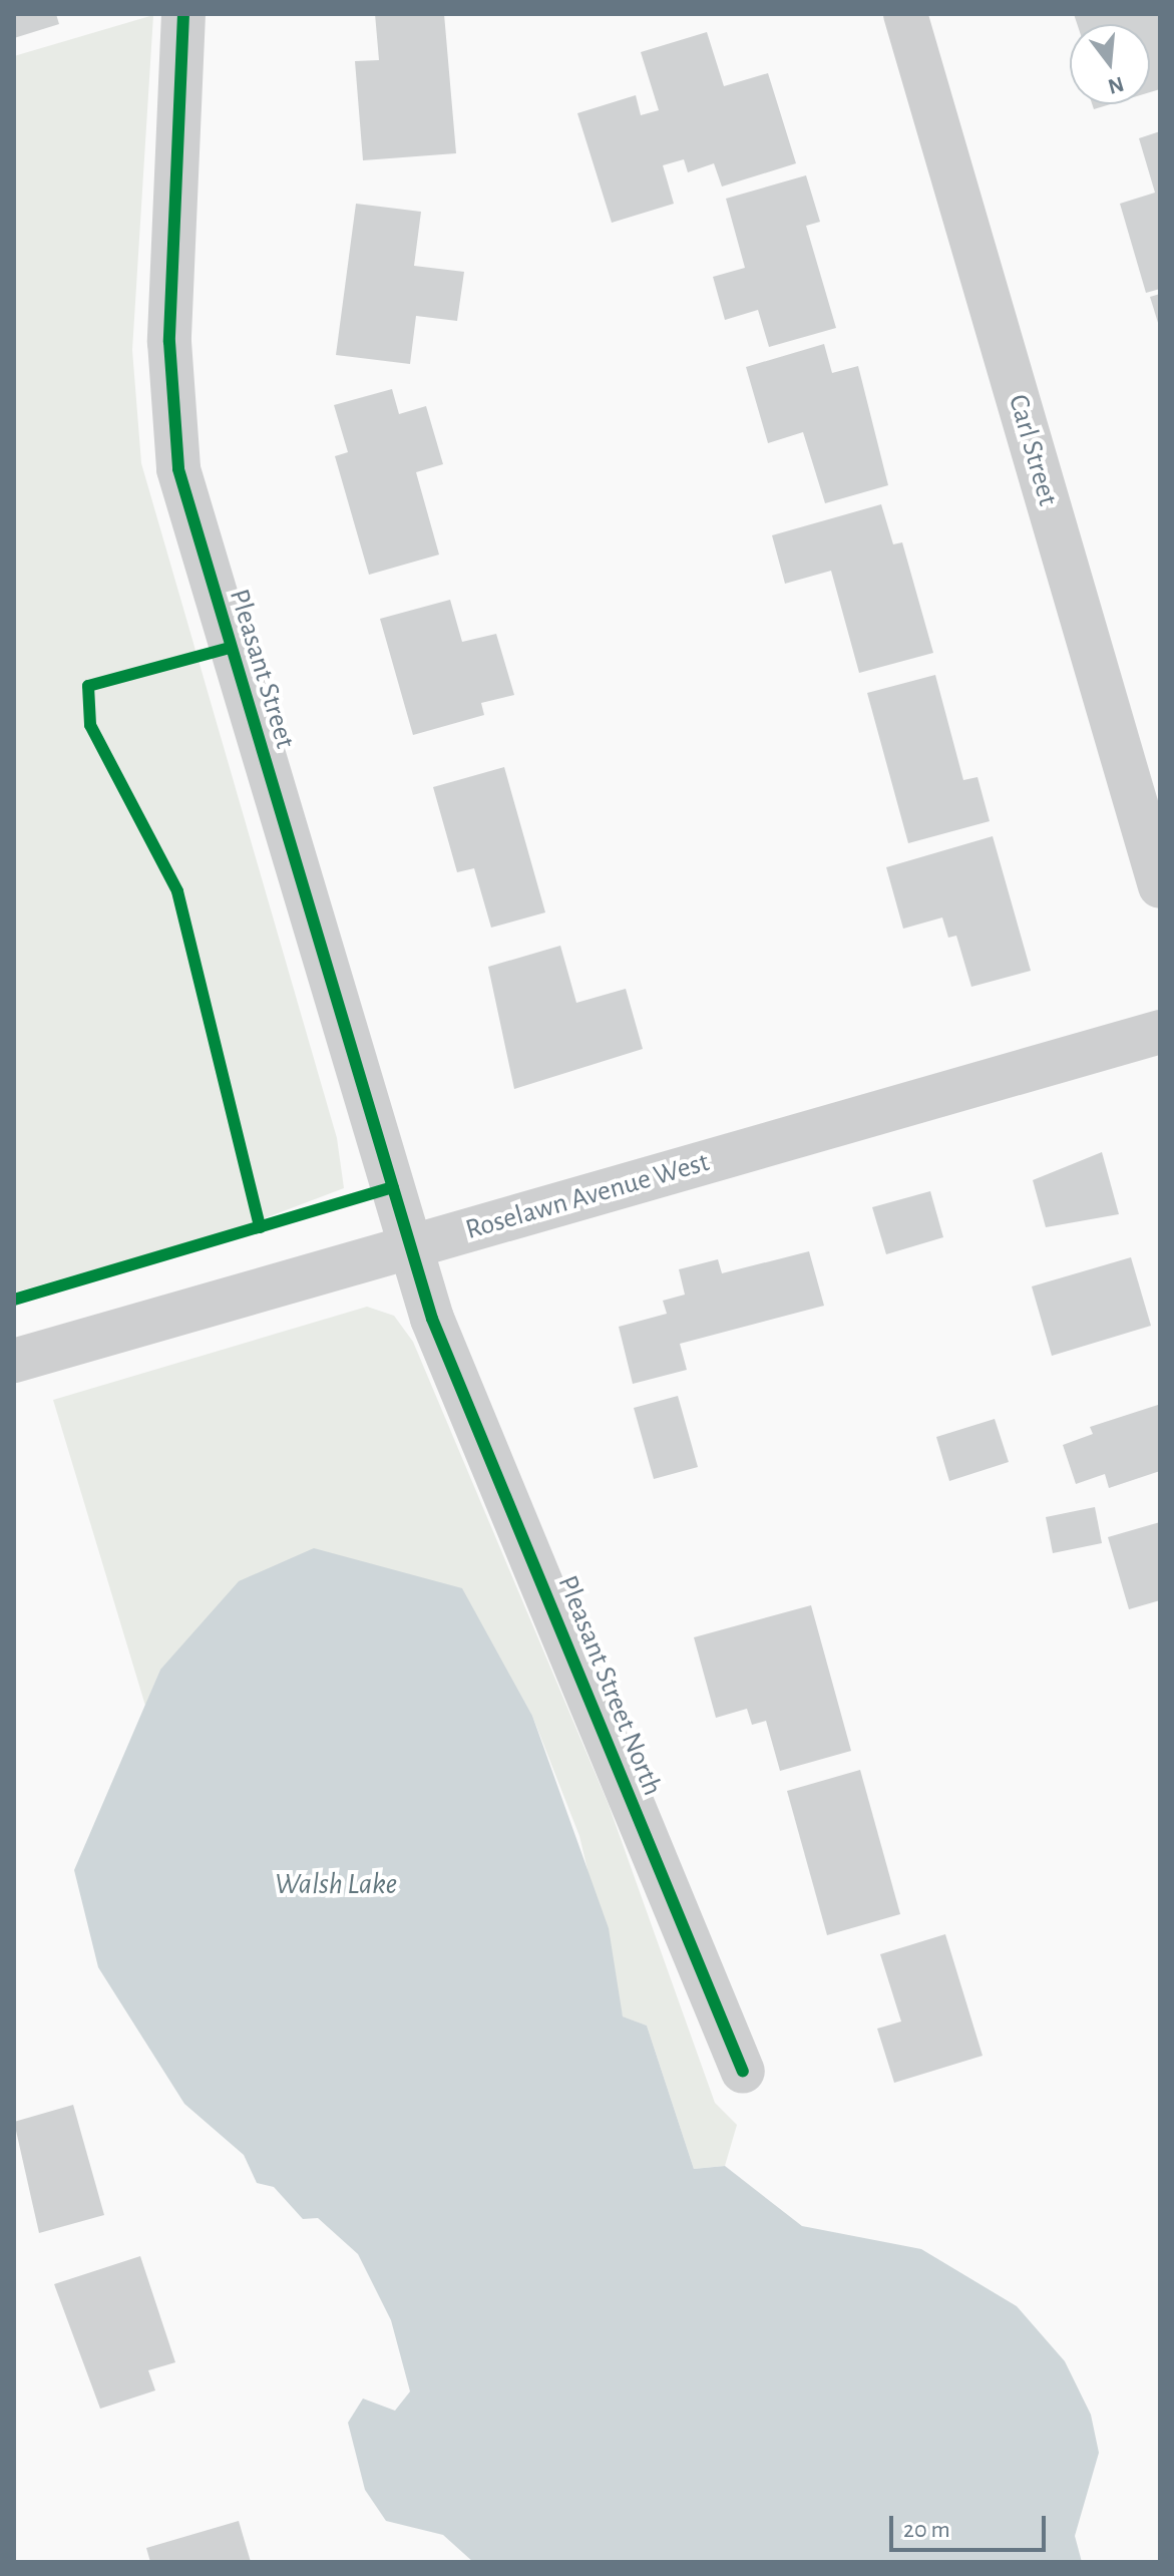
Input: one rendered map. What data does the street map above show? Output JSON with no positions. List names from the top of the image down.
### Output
{
  "streets": {
    "street": [
      "Carl Street",
      "Pleasant Street",
      "Roselawn Avenue West",
      "Pleasant Street North"
    ]
  },
  "crossings": [
    ["Pleasant Street", "Roselawn Avenue West"],
    ["Pleasant Street", "Pleasant Street North"]
  ],
  "water": ["Walsh Lake"],
  "scale_bar": "20 m",
  "north": "bottom"
}
